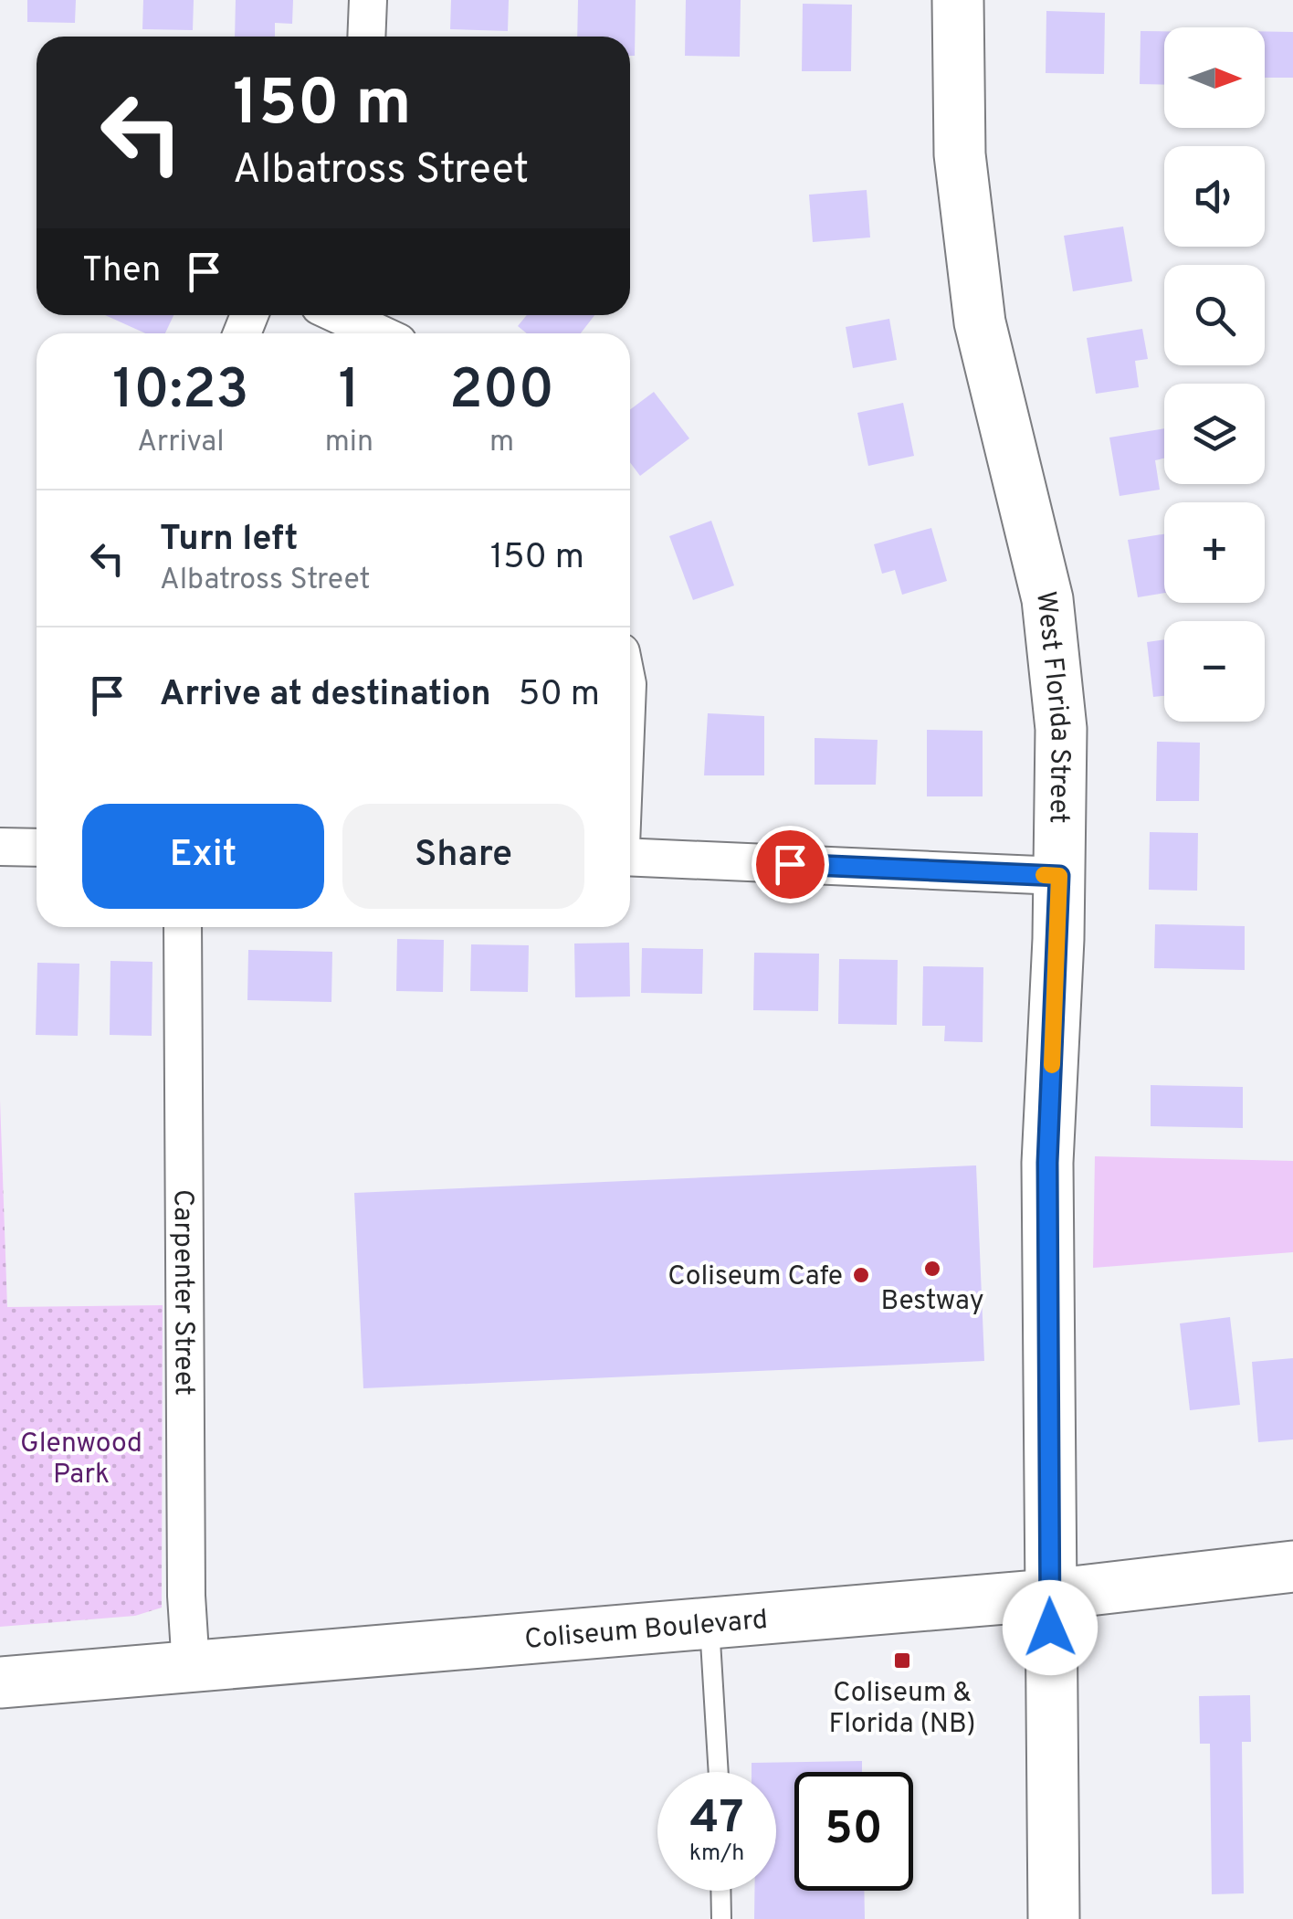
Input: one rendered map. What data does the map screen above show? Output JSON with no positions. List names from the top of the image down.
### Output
{
  "streets": {
    "main road": ["West Florida Street", "Coliseum Boulevard"],
    "street": ["Carpenter Street"]
  },
  "crossings": [
    ["West Florida Street", "Coliseum Boulevard"],
    ["Carpenter Street", "Coliseum Boulevard"]
  ],
  "parks": ["Glenwood Park"],
  "places": {
    "other": ["Bestway", "Coliseum Cafe"],
    "transit": ["Coliseum & Florida (NB)"]
  },
  "north": "right",
  "page": {
    "map_buttons": ["+", "−"],
    "turn": ["150 m", "Albatross Street"],
    "then": "Then",
    "eta": [
      "10:23",
      "Arrival",
      "1",
      "min",
      "200",
      "m"
    ],
    "list": [
      {
        "name": "Turn left",
        "note": "Albatross Street",
        "value": "150 m"
      },
      {
        "name": "Arrive at destination",
        "value": "50 m"
      }
    ],
    "buttons": ["Exit", "Share"],
    "speed": "47 km/h",
    "limit": "50"
  }
}
